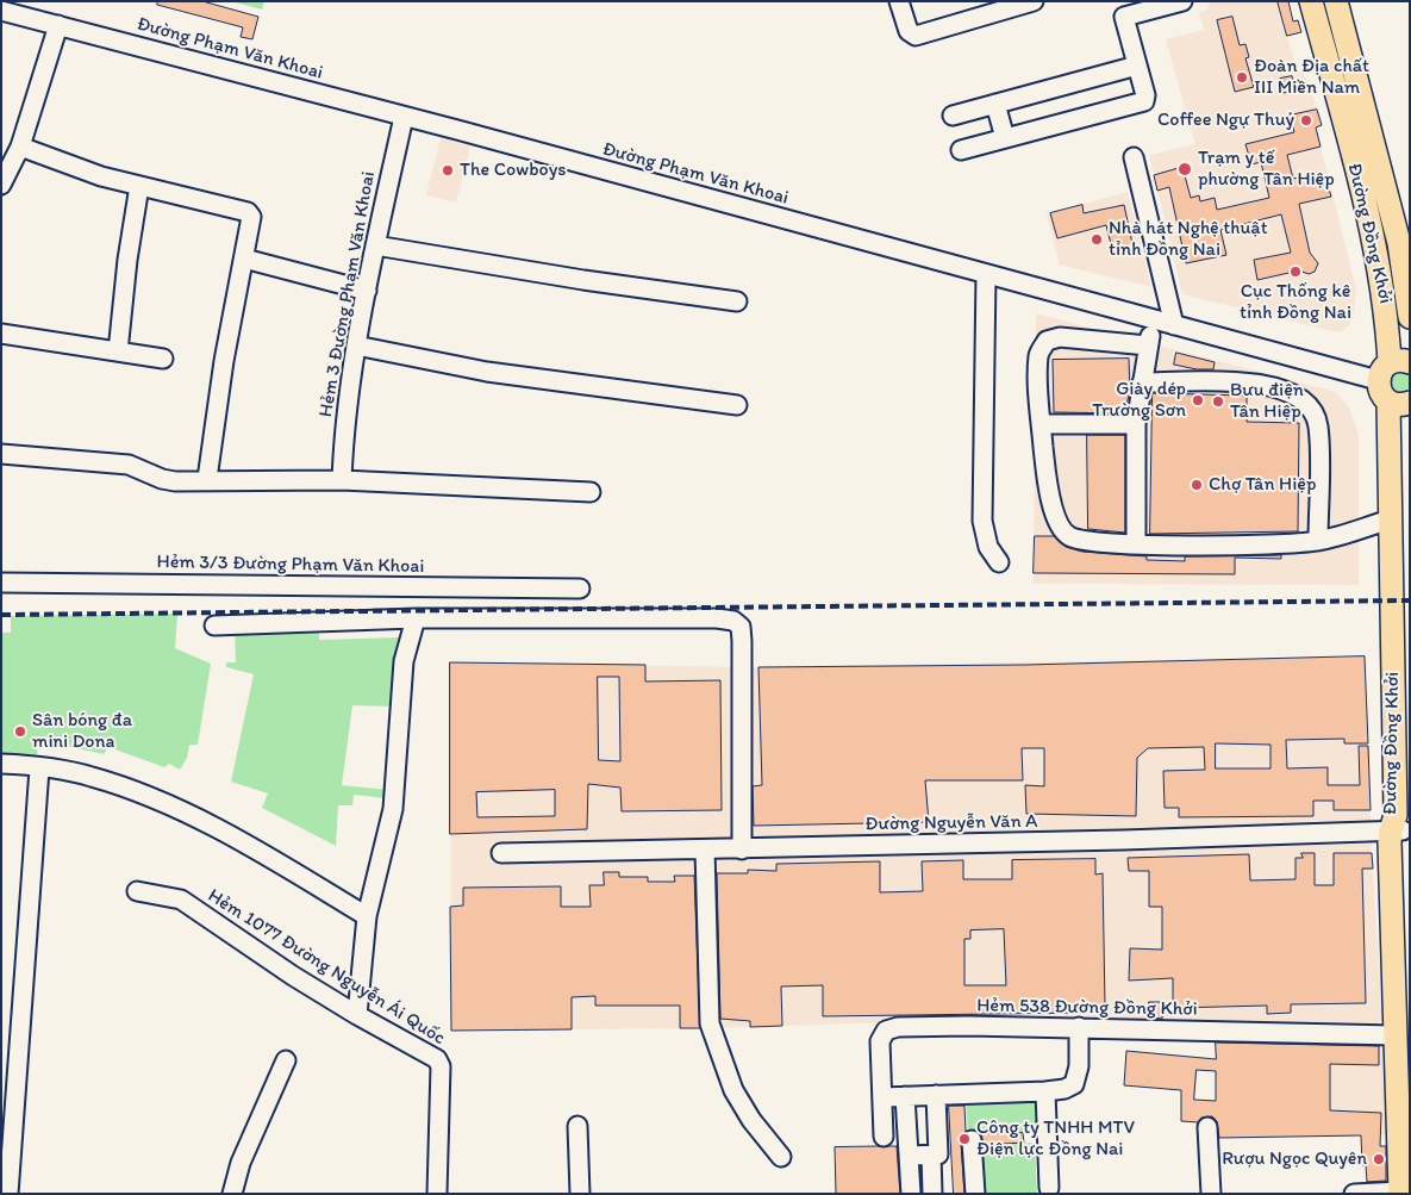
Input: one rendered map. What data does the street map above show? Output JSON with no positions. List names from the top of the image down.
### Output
{
  "streets": {
    "main road": ["Đường Đồng Khởi"],
    "street": [
      "Đường Phạm Văn Khoai",
      "Hẻm 3 Đường Phạm Văn Khoai",
      "Hẻm 3/3 Đường Phạm Văn Khoai",
      "Đường Nguyễn Văn A",
      "Hẻm 1077 Đường Nguyễn Ái Quốc",
      "Hẻm 538 Đường Đồng Khởi"
    ]
  },
  "crossings": [
    ["Đường Phạm Văn Khoai", "Đường Đồng Khởi"],
    ["Đường Phạm Văn Khoai", "Hẻm 3 Đường Phạm Văn Khoai"],
    ["Đường Đồng Khởi", "Đường Nguyễn Văn A"],
    ["Đường Đồng Khởi", "Hẻm 538 Đường Đồng Khởi"]
  ],
  "places": [
    "Đoàn Địa chất III Miền Nam",
    "Coffee Ngự Thuỷ",
    "Trạm y tế phường Tân Hiệp",
    "The Cowboys",
    "Nhà hát Nghệ thuật tỉnh Đồng Nai",
    "Cục Thống kê tỉnh Đồng Nai",
    "Giày dép Trường Sơn",
    "Bưu điện Tân Hiệp",
    "Chợ Tân Hiệp",
    "Sân bóng đa mini Dona",
    "Công ty TNHH MTV Điện lực Đồng Nai",
    "Rượu Ngọc Quyên"
  ]
}
